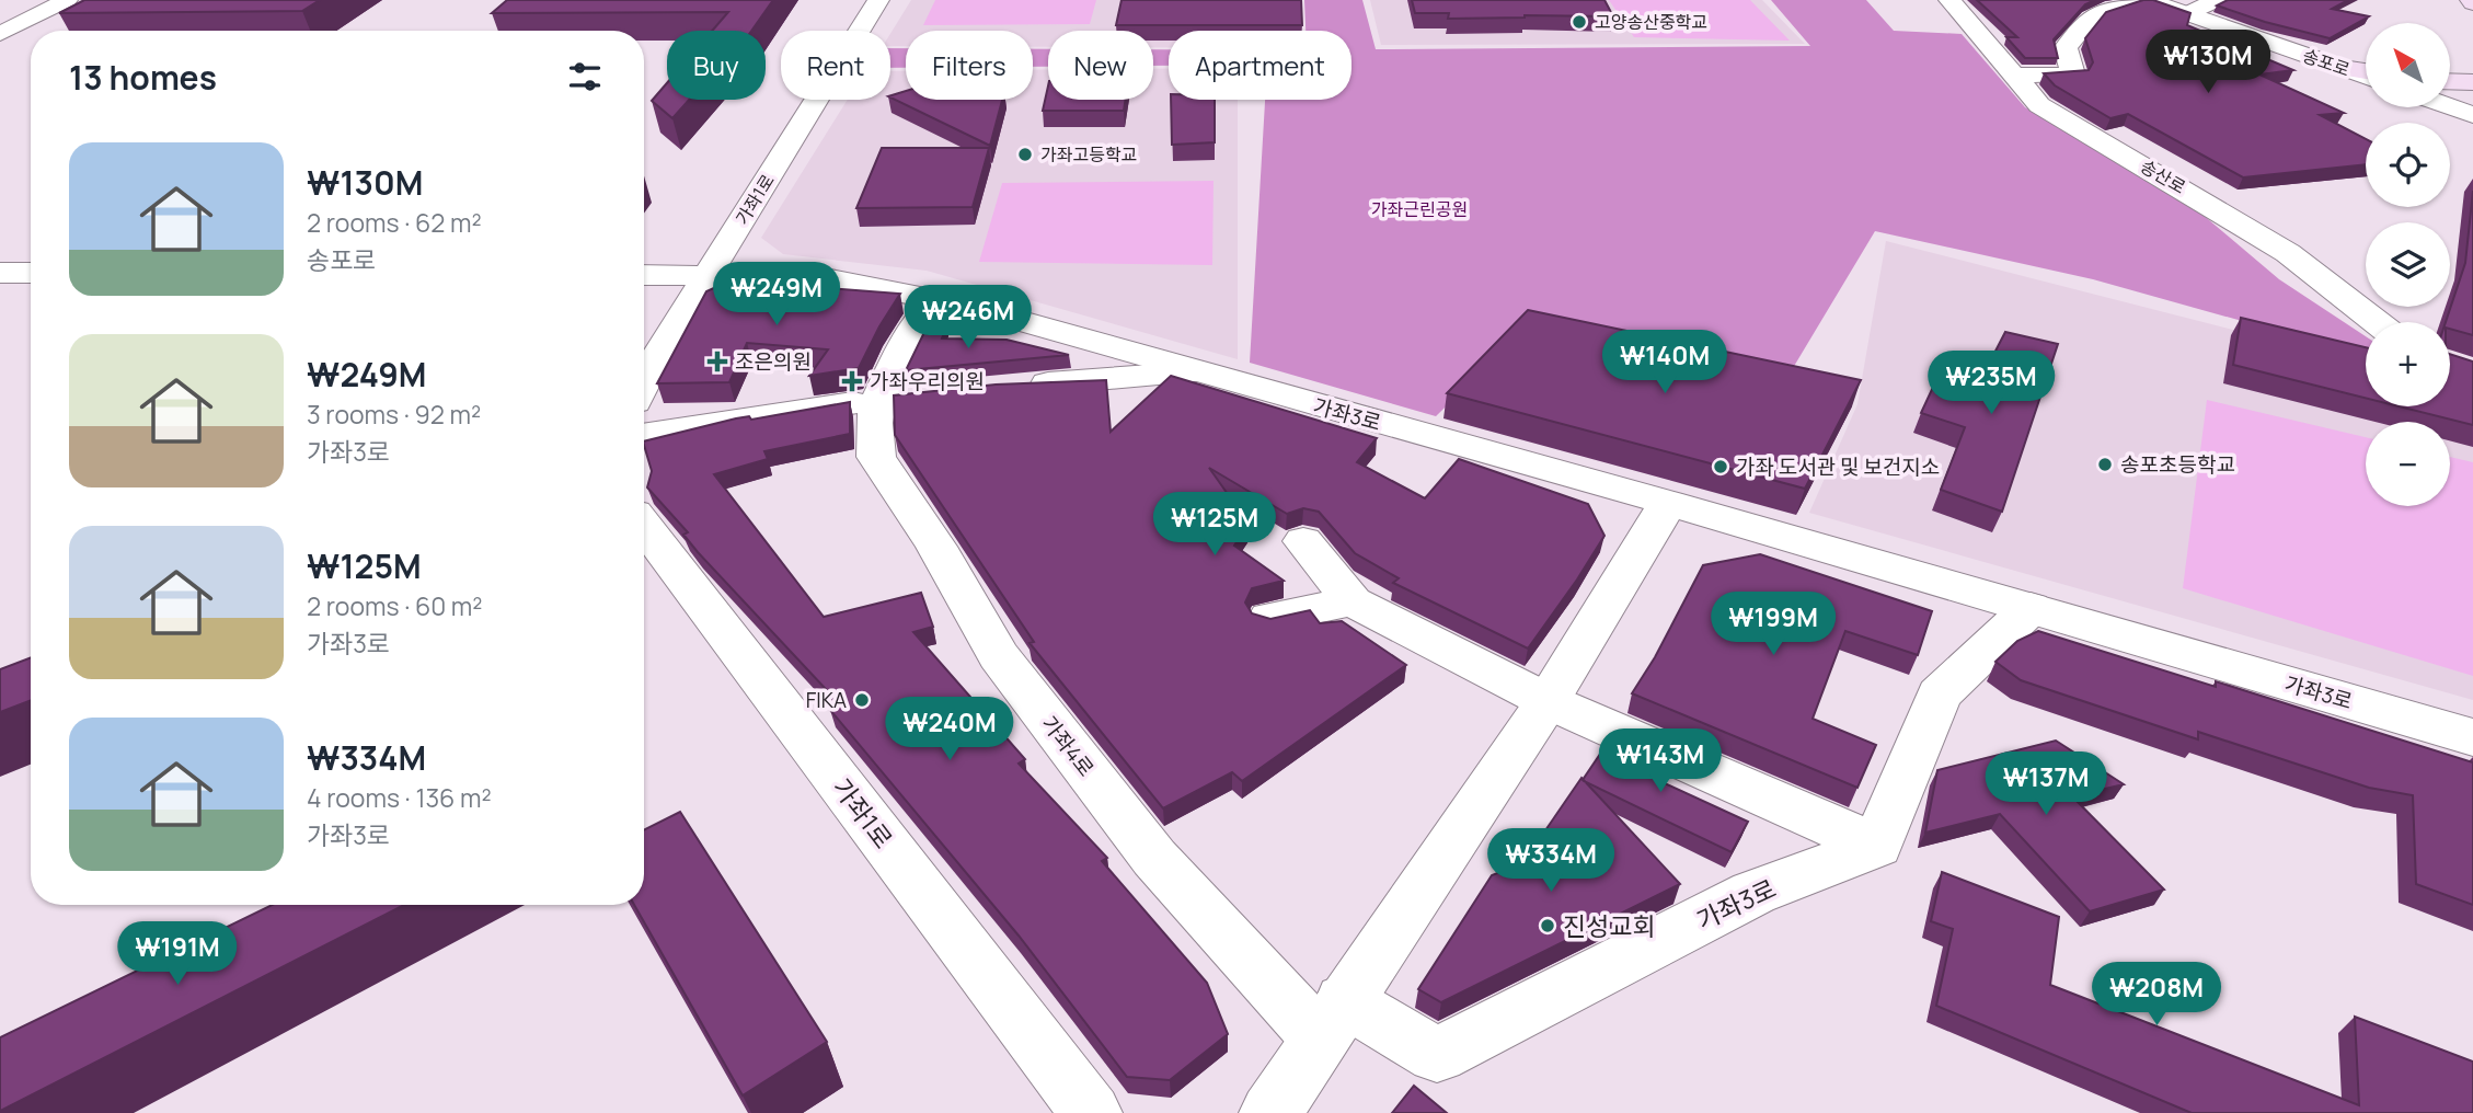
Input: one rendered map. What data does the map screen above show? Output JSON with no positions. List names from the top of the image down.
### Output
{
  "streets": {
    "street": [
      "송포로",
      "송산로",
      "가좌1로",
      "가좌3로",
      "가좌4로"
    ]
  },
  "crossings": [
    ["가좌1로", "가좌3로"],
    ["가좌3로", "가좌4로"]
  ],
  "parks": ["가좌근린공원"],
  "places": {
    "other": [
      "고양송산중학교",
      "가좌고등학교",
      "송포초등학교",
      "가좌 도서관 및 보건지소",
      "FIKA",
      "진성교회"
    ],
    "health": ["조은의원", "가좌우리의원"]
  },
  "north": "top left",
  "page": {
    "map_buttons": ["+", "−"],
    "price": [
      "₩130M",
      "₩249M",
      "₩246M",
      "₩140M",
      "₩235M",
      "₩125M",
      "₩199M",
      "₩240M",
      "₩143M",
      "₩137M",
      "₩334M",
      "₩191M",
      "₩208M"
    ],
    "chip": [
      "Buy",
      "Rent",
      "Filters",
      "New",
      "Apartment"
    ],
    "heading": "13 homes",
    "list": [
      {
        "name": "₩130M",
        "note": "2 rooms · 62 m² · 송포로"
      },
      {
        "name": "₩249M",
        "note": "3 rooms · 92 m² · 가좌3로"
      },
      {
        "name": "₩125M",
        "note": "2 rooms · 60 m² · 가좌3로"
      },
      {
        "name": "₩334M",
        "note": "4 rooms · 136 m² · 가좌3로"
      }
    ]
  }
}
